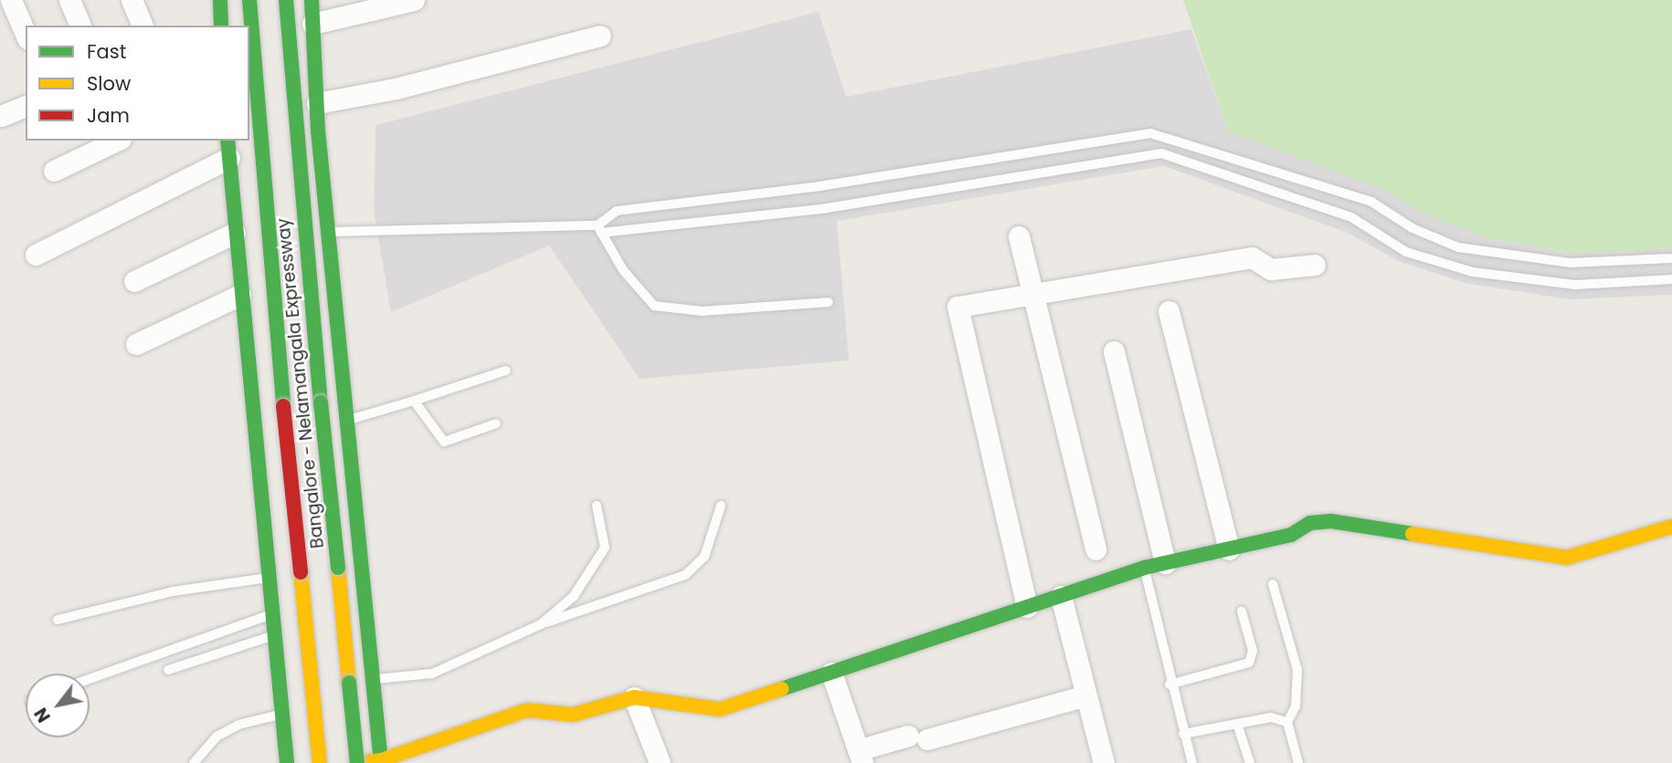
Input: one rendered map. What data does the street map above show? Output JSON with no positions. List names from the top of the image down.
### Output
{
  "streets": {
    "main road": ["Bangalore - Nelamangala Expressway"]
  },
  "legend": ["Fast", "Slow", "Jam"],
  "north": "bottom left"
}
